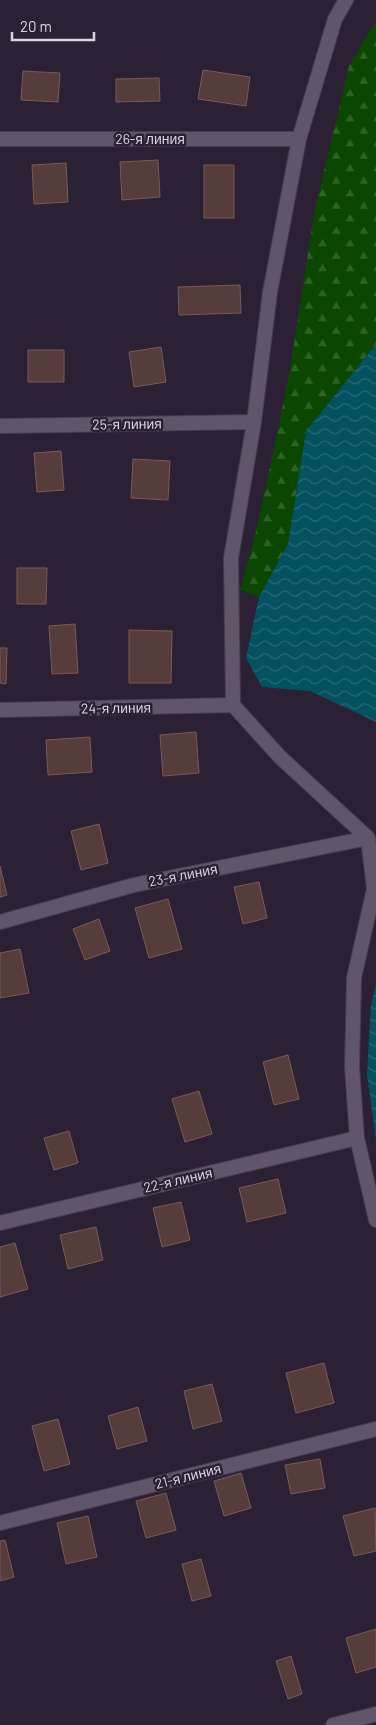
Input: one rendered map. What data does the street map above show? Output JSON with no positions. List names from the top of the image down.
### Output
{
  "streets": {
    "street": [
      "26-я линия",
      "25-я линия",
      "24-я линия",
      "23-я линия",
      "22-я линия",
      "21-я линия"
    ]
  },
  "scale_bar": "20 m"
}
